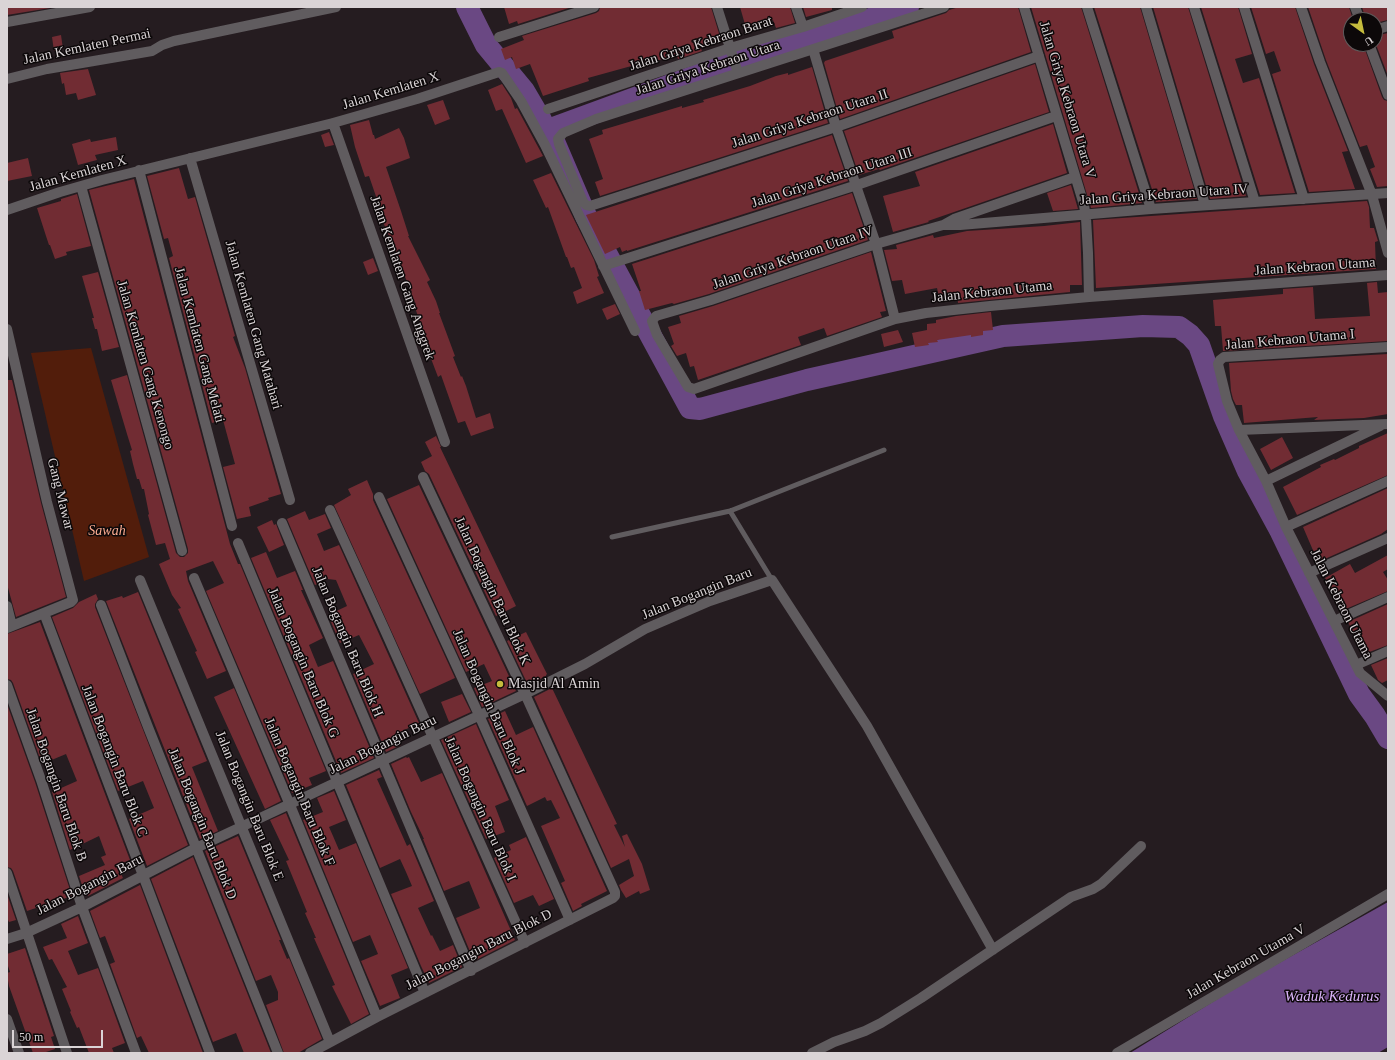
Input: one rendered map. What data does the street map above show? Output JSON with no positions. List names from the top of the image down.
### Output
{
  "streets": {
    "street": [
      "Jalan Griya Kebraon Barat",
      "Jalan Kemlaten Permai",
      "Jalan Griya Kebraon Utara",
      "Jalan Kemlaten X",
      "Jalan Griya Kebraon Utara V",
      "Jalan Griya Kebraon Utara II",
      "Jalan Griya Kebraon Utara III",
      "Jalan Griya Kebraon Utara IV",
      "Jalan Kebraon Utama",
      "Jalan Kemlaten Gang Anggrek",
      "Jalan Kemlaten Gang Matahari",
      "Jalan Kebraon Utama I",
      "Jalan Kemlaten Gang Melati",
      "Jalan Kemlaten Gang Kenongo",
      "Gang Mawar",
      "Jalan Bogangin Baru Blok K",
      "Jalan Bogangin Baru",
      "Jalan Bogangin Baru Blok H",
      "Jalan Bogangin Baru Blok G",
      "Jalan Bogangin Baru Blok J",
      "Jalan Bogangin Baru Blok C",
      "Jalan Bogangin Baru Blok B",
      "Jalan Bogangin Baru Blok F",
      "Jalan Bogangin Baru Blok E",
      "Jalan Bogangin Baru Blok I",
      "Jalan Bogangin Baru Blok D",
      "Jalan Kebraon Utama V"
    ]
  },
  "crossings": [
    ["Jalan Griya Kebraon Utara", "Jalan Griya Kebraon Utara II"],
    ["Jalan Kemlaten X", "Jalan Griya Kebraon Utara III"],
    ["Jalan Kemlaten X", "Jalan Kemlaten Gang Anggrek"],
    ["Jalan Kemlaten X", "Jalan Kemlaten Gang Matahari"],
    ["Jalan Kemlaten X", "Jalan Kemlaten Gang Melati"],
    ["Jalan Kemlaten X", "Jalan Kemlaten Gang Kenongo"],
    ["Jalan Griya Kebraon Utara V", "Jalan Griya Kebraon Utara II"],
    ["Jalan Griya Kebraon Utara V", "Jalan Griya Kebraon Utara III"],
    ["Jalan Griya Kebraon Utara V", "Jalan Griya Kebraon Utara IV"],
    ["Jalan Griya Kebraon Utara V", "Jalan Kebraon Utama"],
    ["Jalan Griya Kebraon Utara IV", "Jalan Kebraon Utama"],
    ["Jalan Kebraon Utama", "Jalan Kebraon Utama I"],
    ["Gang Mawar", "Jalan Bogangin Baru Blok C"],
    ["Jalan Bogangin Baru Blok K", "Jalan Bogangin Baru"],
    ["Jalan Bogangin Baru Blok K", "Jalan Bogangin Baru Blok D"],
    ["Jalan Bogangin Baru", "Jalan Bogangin Baru Blok H"],
    ["Jalan Bogangin Baru", "Jalan Bogangin Baru Blok G"],
    ["Jalan Bogangin Baru", "Jalan Bogangin Baru Blok J"],
    ["Jalan Bogangin Baru", "Jalan Bogangin Baru Blok C"],
    ["Jalan Bogangin Baru", "Jalan Bogangin Baru Blok B"],
    ["Jalan Bogangin Baru", "Jalan Bogangin Baru Blok F"],
    ["Jalan Bogangin Baru", "Jalan Bogangin Baru Blok E"],
    ["Jalan Bogangin Baru", "Jalan Bogangin Baru Blok I"],
    ["Jalan Bogangin Baru", "Jalan Bogangin Baru Blok D"],
    ["Jalan Bogangin Baru Blok H", "Jalan Bogangin Baru Blok D"],
    ["Jalan Bogangin Baru Blok G", "Jalan Bogangin Baru Blok D"],
    ["Jalan Bogangin Baru Blok J", "Jalan Bogangin Baru Blok D"],
    ["Jalan Bogangin Baru Blok F", "Jalan Bogangin Baru Blok D"],
    ["Jalan Bogangin Baru Blok E", "Jalan Bogangin Baru Blok D"],
    ["Jalan Bogangin Baru Blok I", "Jalan Bogangin Baru Blok D"]
  ],
  "water": ["Waduk Kedurus"],
  "parks": ["Sawah"],
  "places": ["Masjid Al Amin"],
  "scale_bar": "50 m",
  "north": "bottom right"
}
